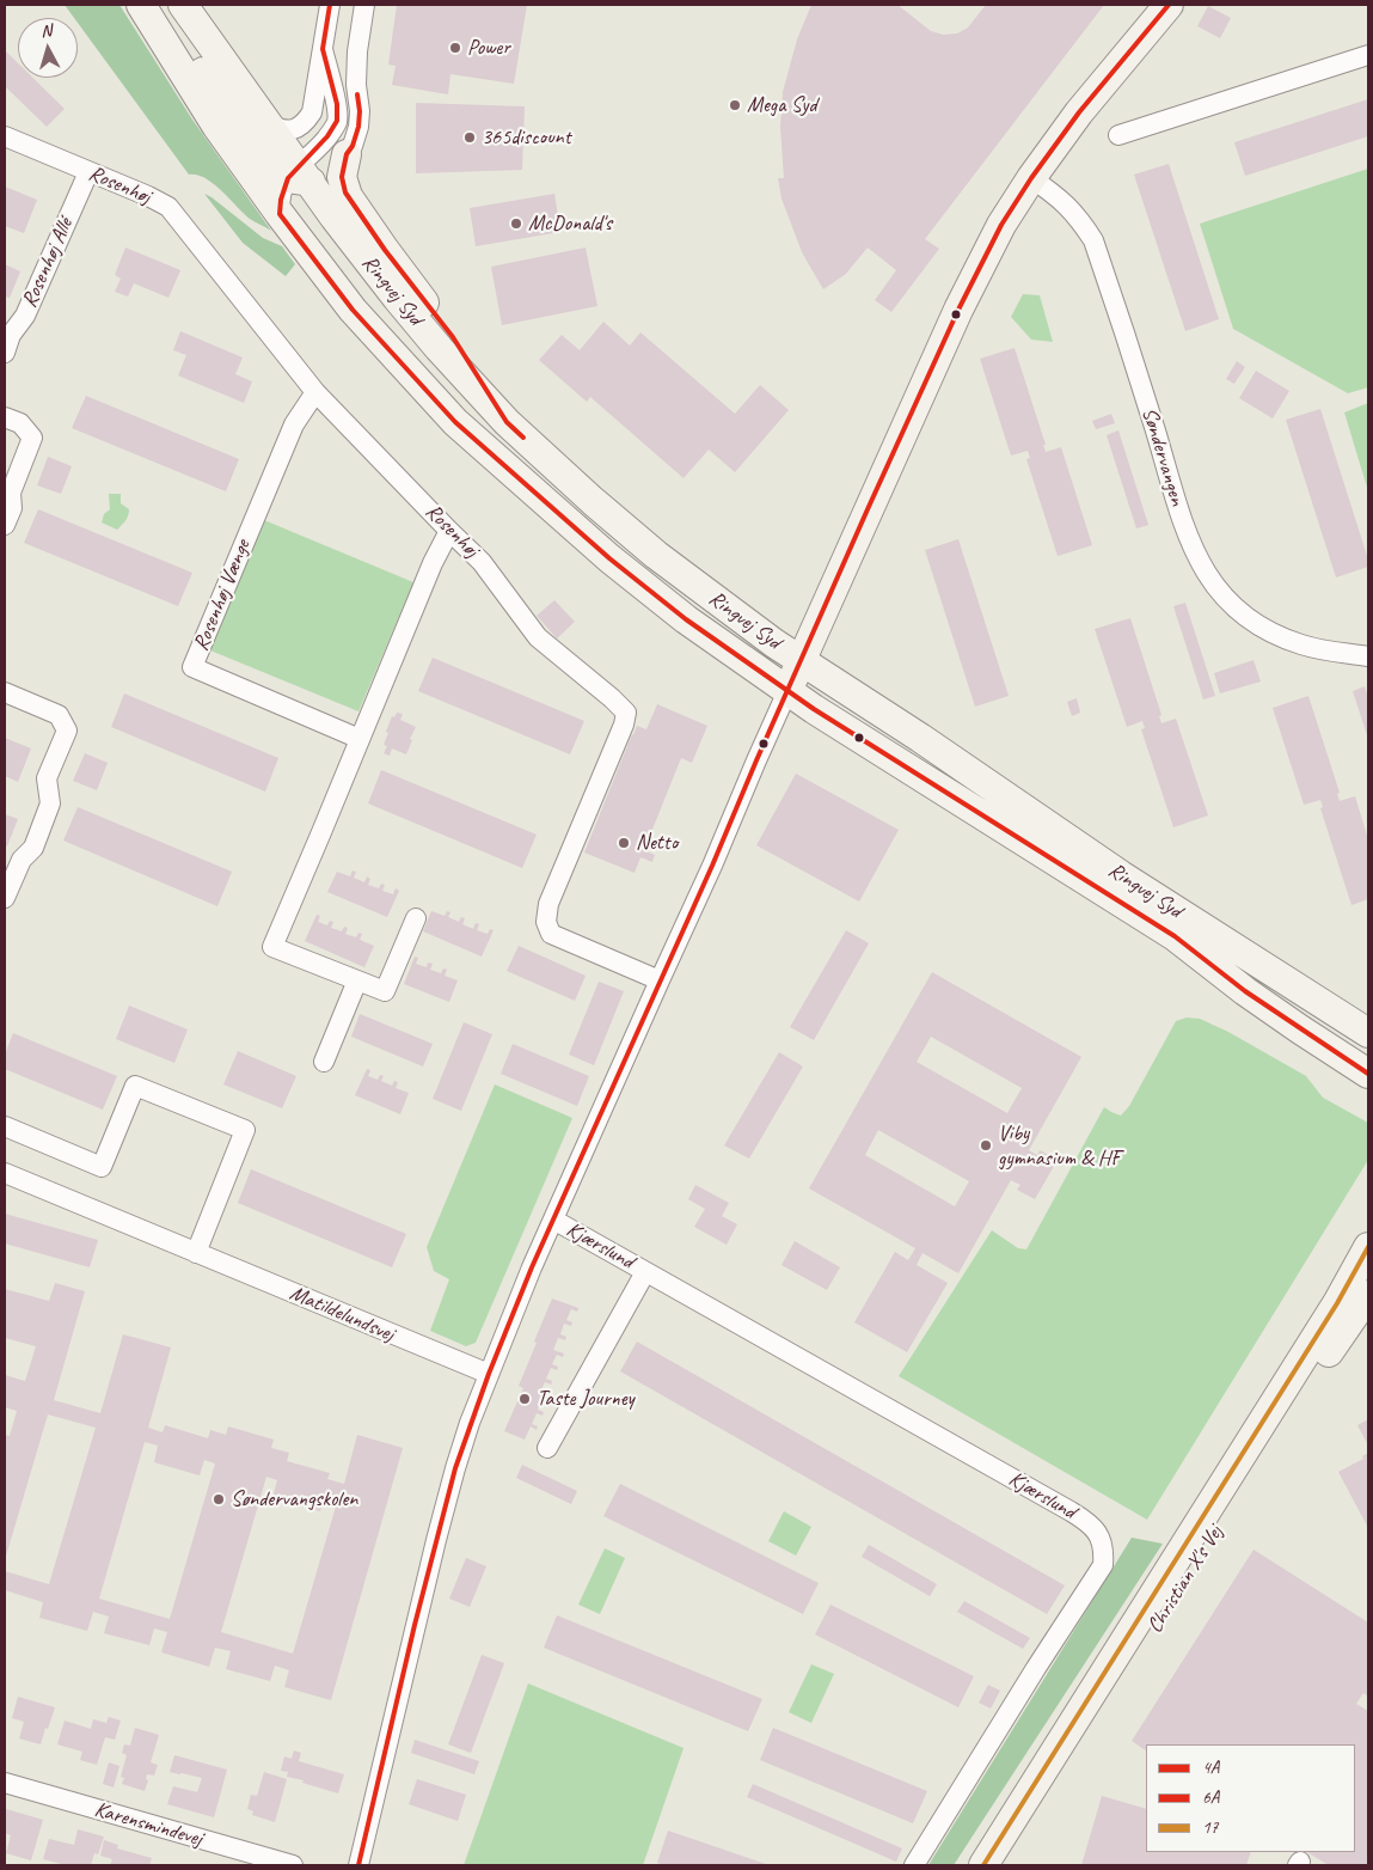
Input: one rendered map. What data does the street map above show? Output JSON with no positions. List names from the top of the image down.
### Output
{
  "streets": {
    "main road": ["Ringvej Syd", "Christian X's Vej"],
    "street": [
      "Rosenhøj",
      "Rosenhøj Allé",
      "Søndervangen",
      "Rosenhøj Vænge",
      "Kjærslund",
      "Matildelundsvej",
      "Karensmindevej"
    ]
  },
  "crossings": [
    ["Rosenhøj", "Rosenhøj Allé"],
    ["Rosenhøj", "Rosenhøj Vænge"]
  ],
  "places": [
    "Power",
    "Mega Syd",
    "365discount",
    "McDonald's",
    "Netto",
    "Viby gymnasium & HF",
    "Taste Journey",
    "Søndervangskolen"
  ],
  "lines": ["transit line 4A", "transit line 6A", "transit line 17"],
  "legend": ["4A", "6A", "17"],
  "north": "top"
}
